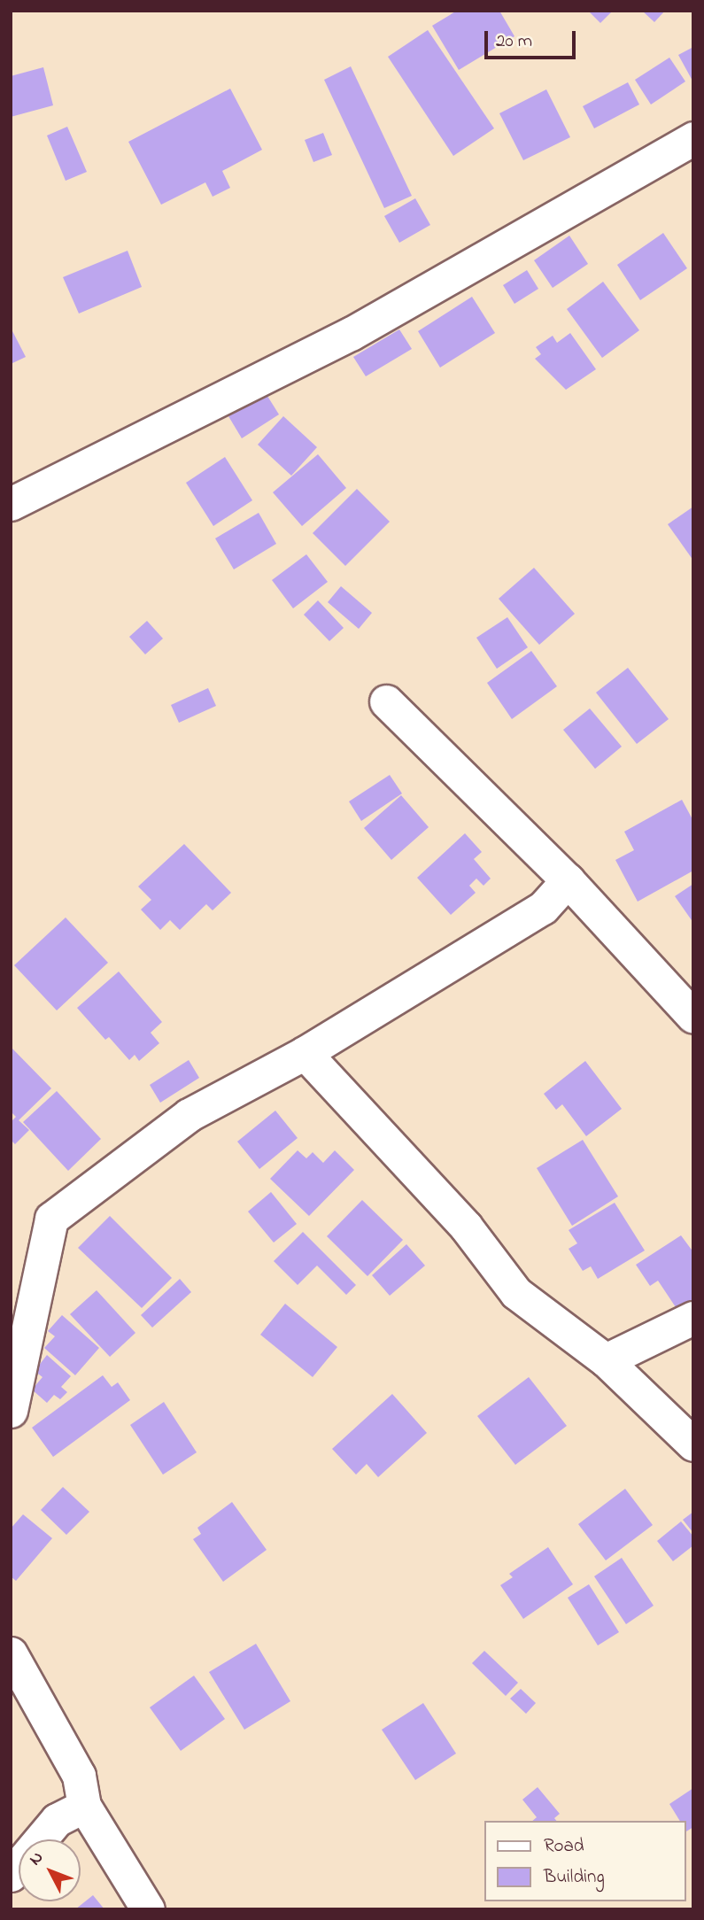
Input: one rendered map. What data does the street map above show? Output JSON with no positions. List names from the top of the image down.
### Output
{
  "legend": ["Road", "Building"],
  "scale_bar": "20 m",
  "north": "top left"
}
